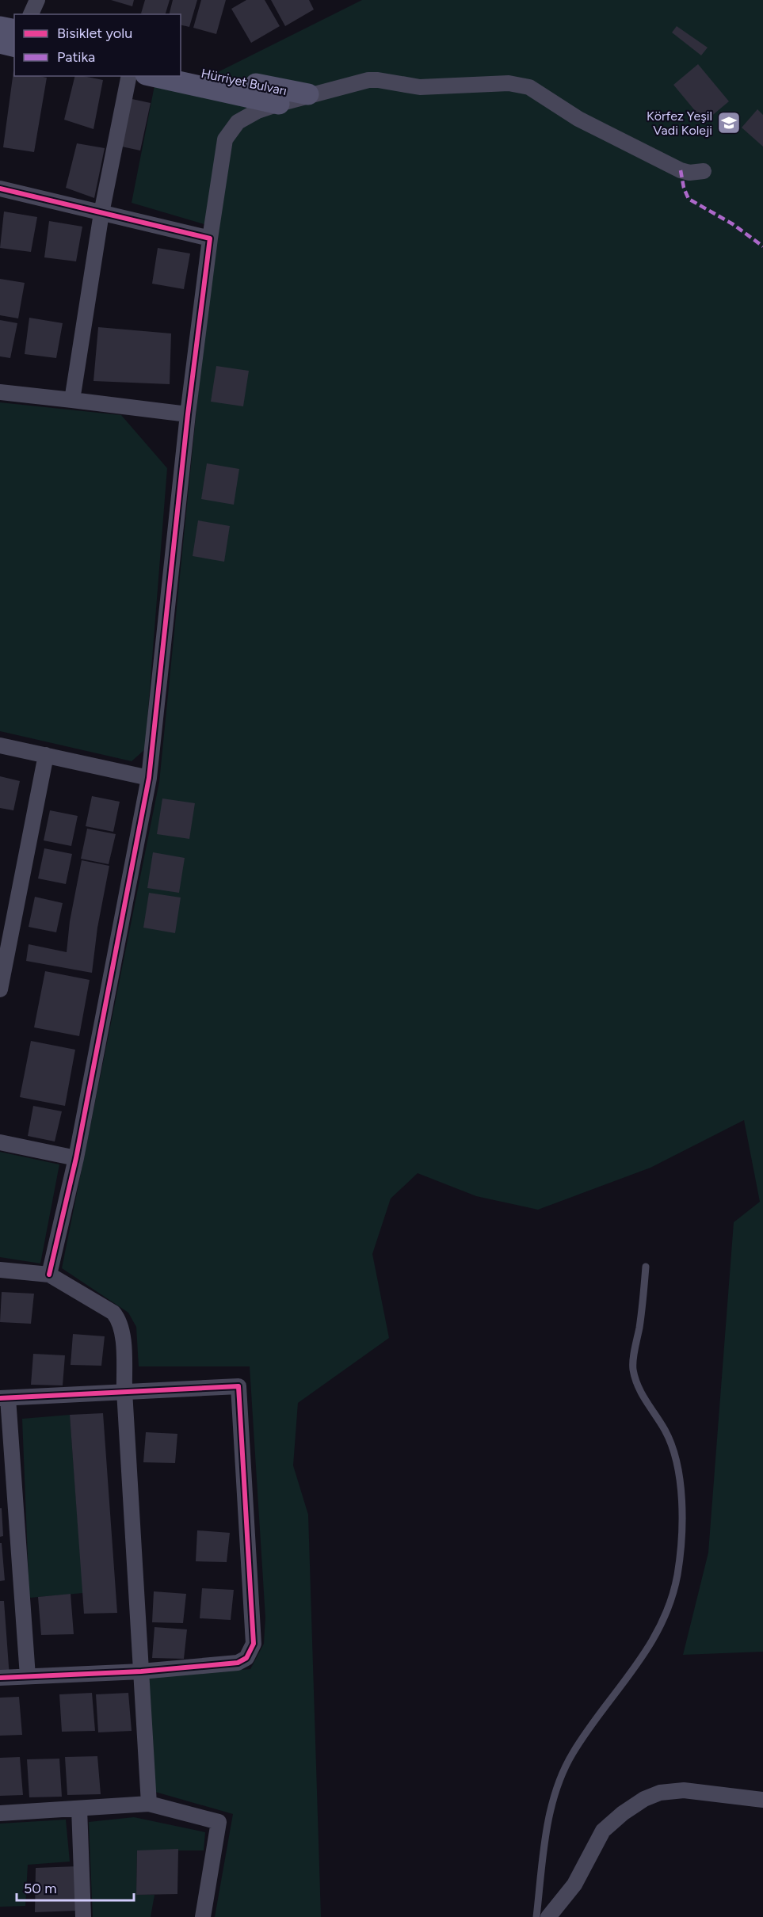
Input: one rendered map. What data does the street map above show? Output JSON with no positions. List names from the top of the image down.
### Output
{
  "streets": {
    "main road": ["Hürriyet Bulvarı"]
  },
  "places": {
    "school or university": ["Körfez Yeşil Vadi Koleji"]
  },
  "legend": ["Bisiklet yolu", "Patika"],
  "scale_bar": "50 m"
}
